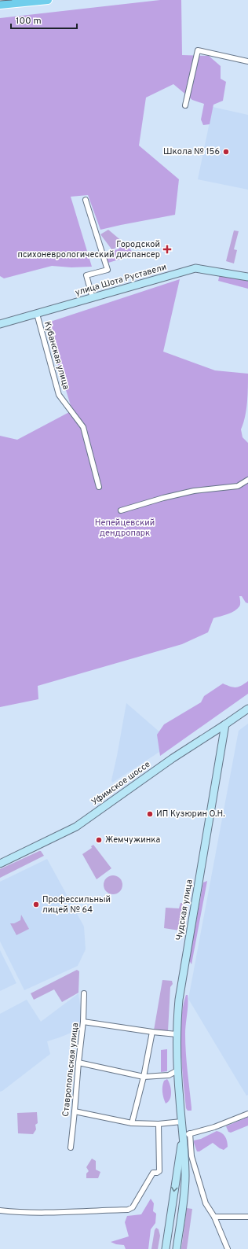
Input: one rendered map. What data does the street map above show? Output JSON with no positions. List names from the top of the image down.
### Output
{
  "streets": {
    "main road": ["улица Шота Руставели", "Уфимское шоссе", "Чудская улица"],
    "street": ["Кубанская улица", "Ставропольская улица"]
  },
  "crossings": [
    ["улица Шота Руставели", "Кубанская улица"],
    ["Уфимское шоссе", "Чудская улица"]
  ],
  "parks": ["Непейцевский дендропарк"],
  "places": {
    "other": [
      "Школа № 156",
      "ИП Кузюрин О.Н.",
      "Жемчужинка",
      "Профессильный лицей № 64"
    ],
    "health": ["Городской психоневрологический диспансер"]
  },
  "scale_bar": "100 m"
}
